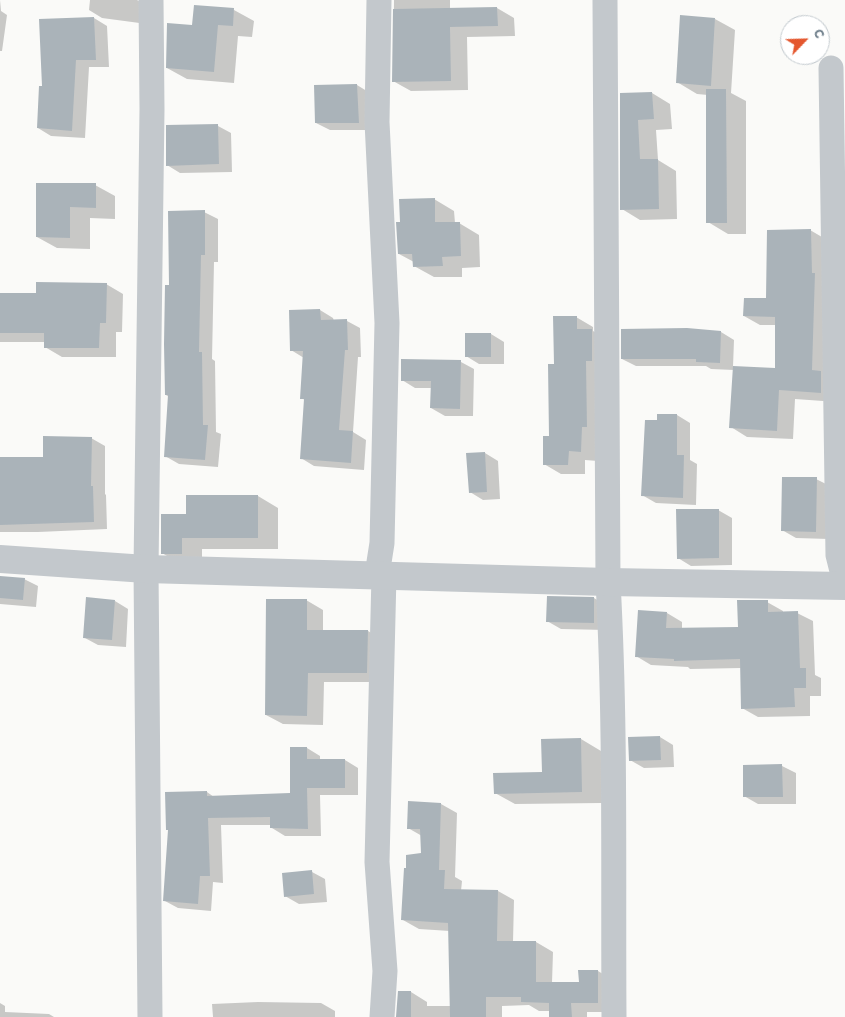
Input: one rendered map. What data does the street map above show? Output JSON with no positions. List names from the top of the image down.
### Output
{
  "north": "top right"
}
